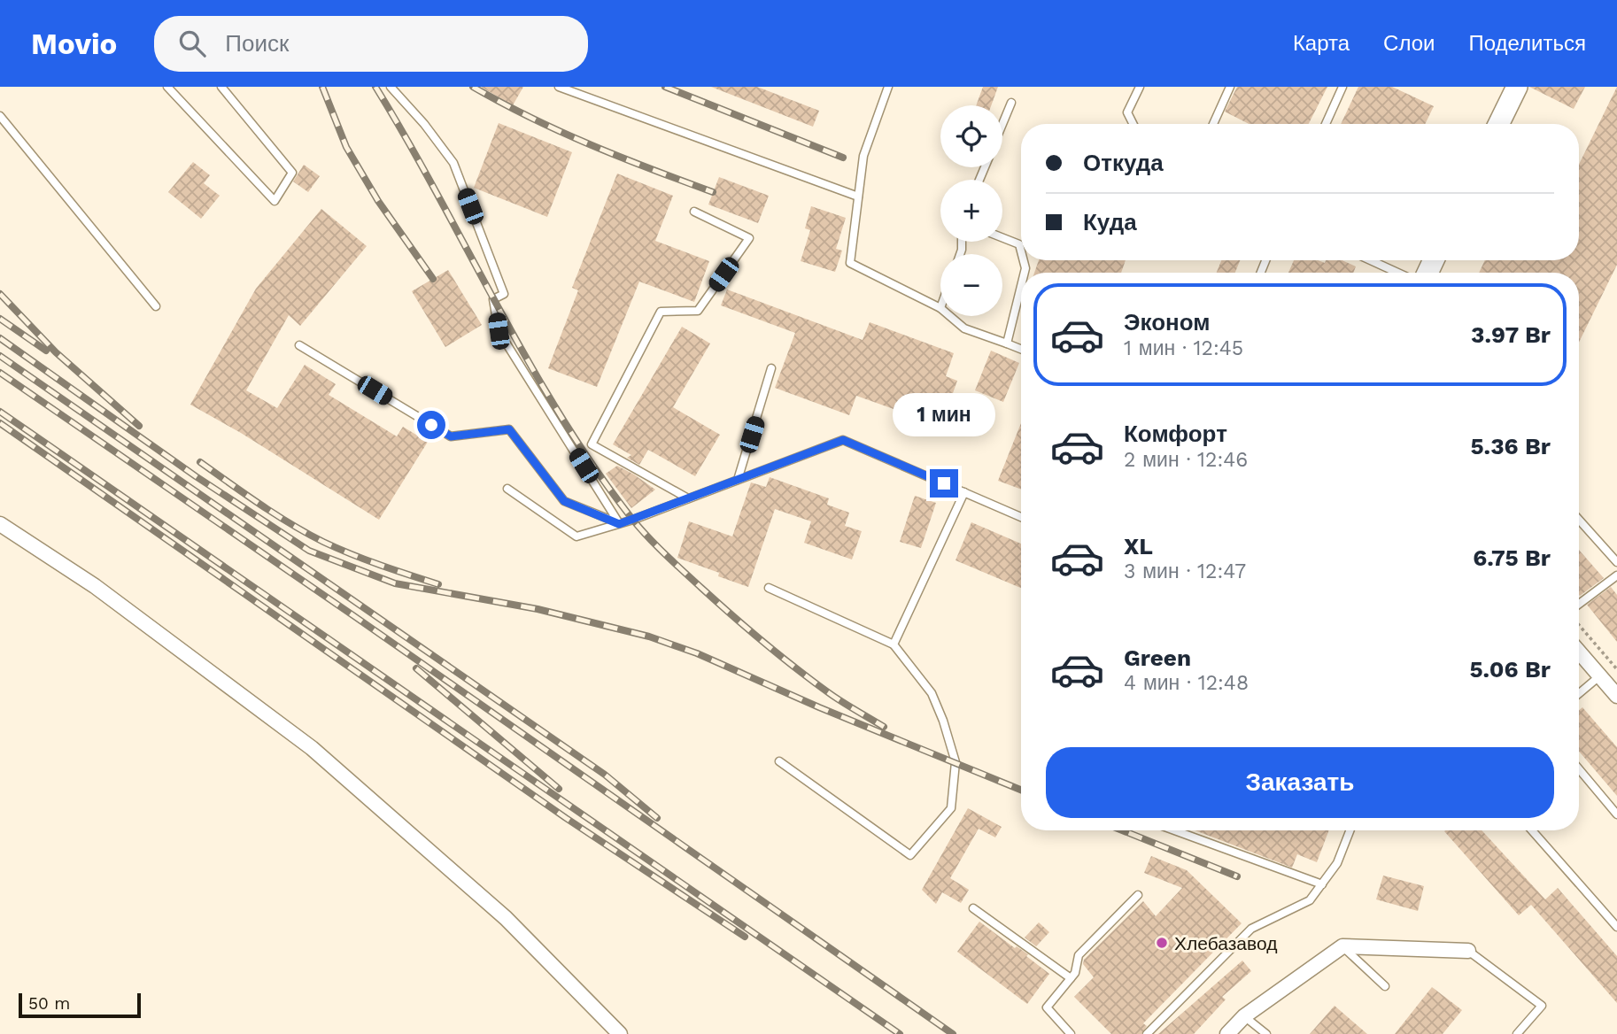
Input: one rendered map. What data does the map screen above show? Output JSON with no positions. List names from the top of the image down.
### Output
{
  "places": ["Хлебазавод"],
  "scale_bar": "50 m",
  "page": {
    "header": "Movio",
    "search": "Поиск",
    "nav": ["Карта", "Слои", "Поделиться"],
    "map_buttons": ["+", "−"],
    "banner": ["Откуда", "Куда"],
    "list": [
      {
        "name": "Эконом",
        "note": "1 мин · 12:45",
        "value": "3.97 Br"
      },
      {
        "name": "Комфорт",
        "note": "2 мин · 12:46",
        "value": "5.36 Br"
      },
      {
        "name": "XL",
        "note": "3 мин · 12:47",
        "value": "6.75 Br"
      },
      {
        "name": "Green",
        "note": "4 мин · 12:48",
        "value": "5.06 Br"
      }
    ],
    "bubble": "1 мин",
    "buttons": "Заказать",
    "scale": "50 m"
  }
}
